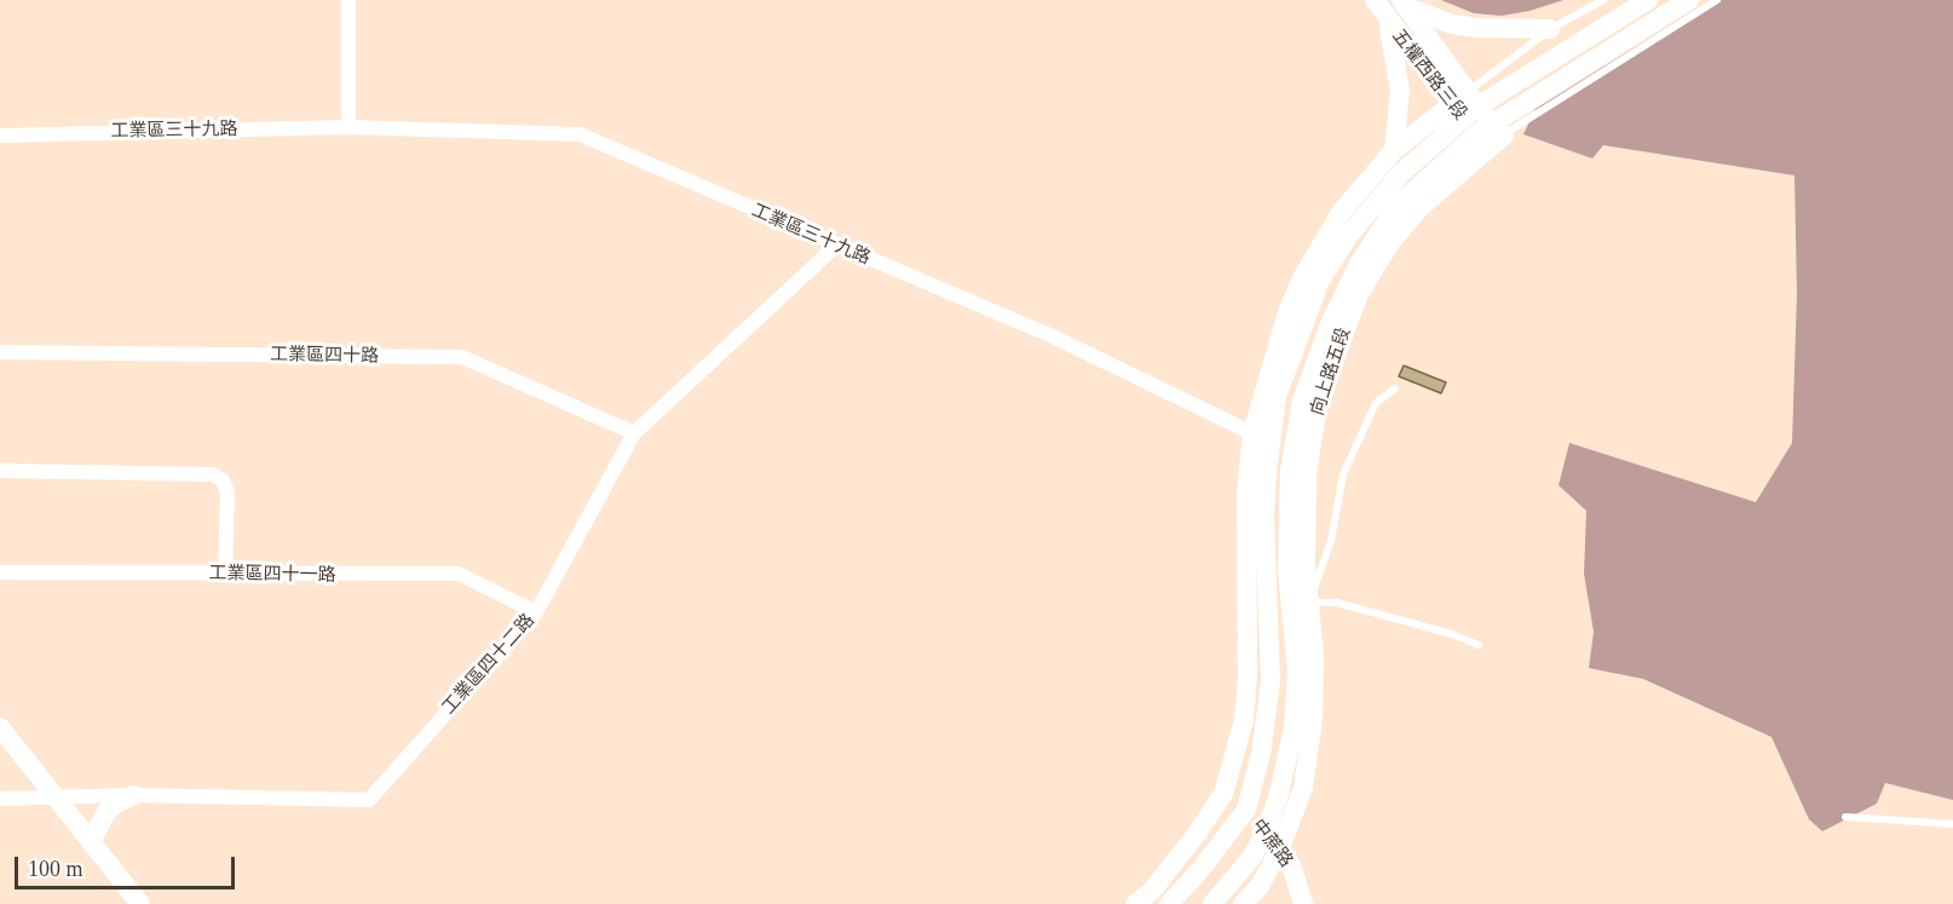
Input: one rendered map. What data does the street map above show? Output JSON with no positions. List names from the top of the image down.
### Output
{
  "streets": {
    "main road": ["五權西路三段", "向上路五段", "中蔗路"],
    "street": [
      "工業區三十九路",
      "工業區四十路",
      "工業區四十一路",
      "工業區四十二路"
    ]
  },
  "crossings": [
    ["五權西路三段", "向上路五段"],
    ["工業區三十九路", "工業區四十二路"],
    ["工業區四十路", "工業區四十二路"],
    ["向上路五段", "中蔗路"],
    ["工業區四十一路", "工業區四十二路"]
  ],
  "scale_bar": "100 m"
}
